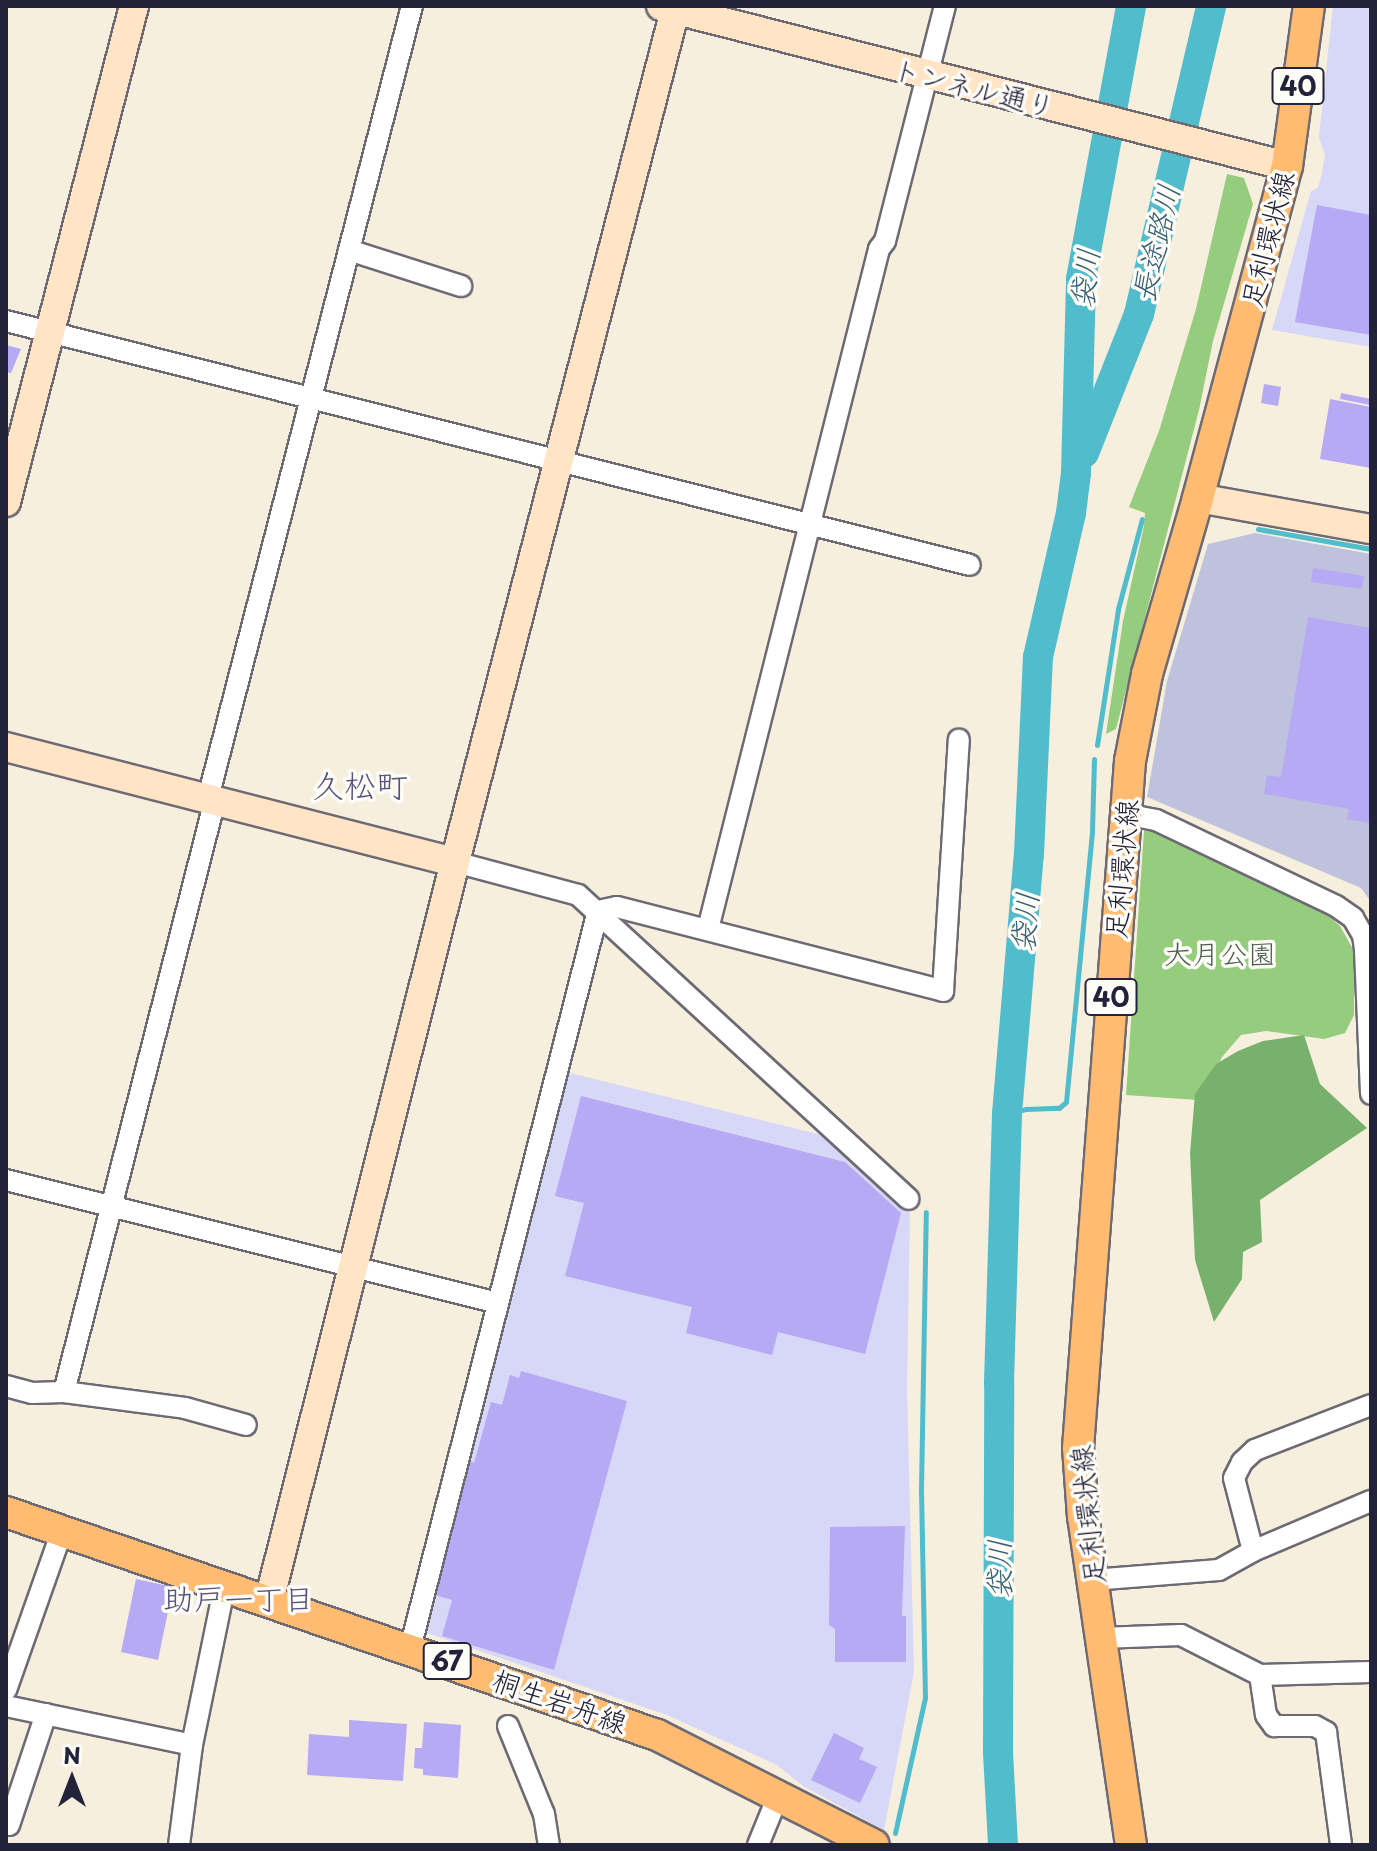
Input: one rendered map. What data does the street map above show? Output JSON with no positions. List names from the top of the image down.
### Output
{
  "streets": {
    "main road": [
      "40",
      "足利環状線",
      "67",
      "桐生岩舟線"
    ],
    "street": ["トンネル通り"]
  },
  "crossings": [
    ["トンネル通り", "足利環状線"]
  ],
  "districts": ["久松町", "助戸一丁目"],
  "water": ["長途路川", "袋川"],
  "parks": ["大月公園"],
  "north": "top"
}
